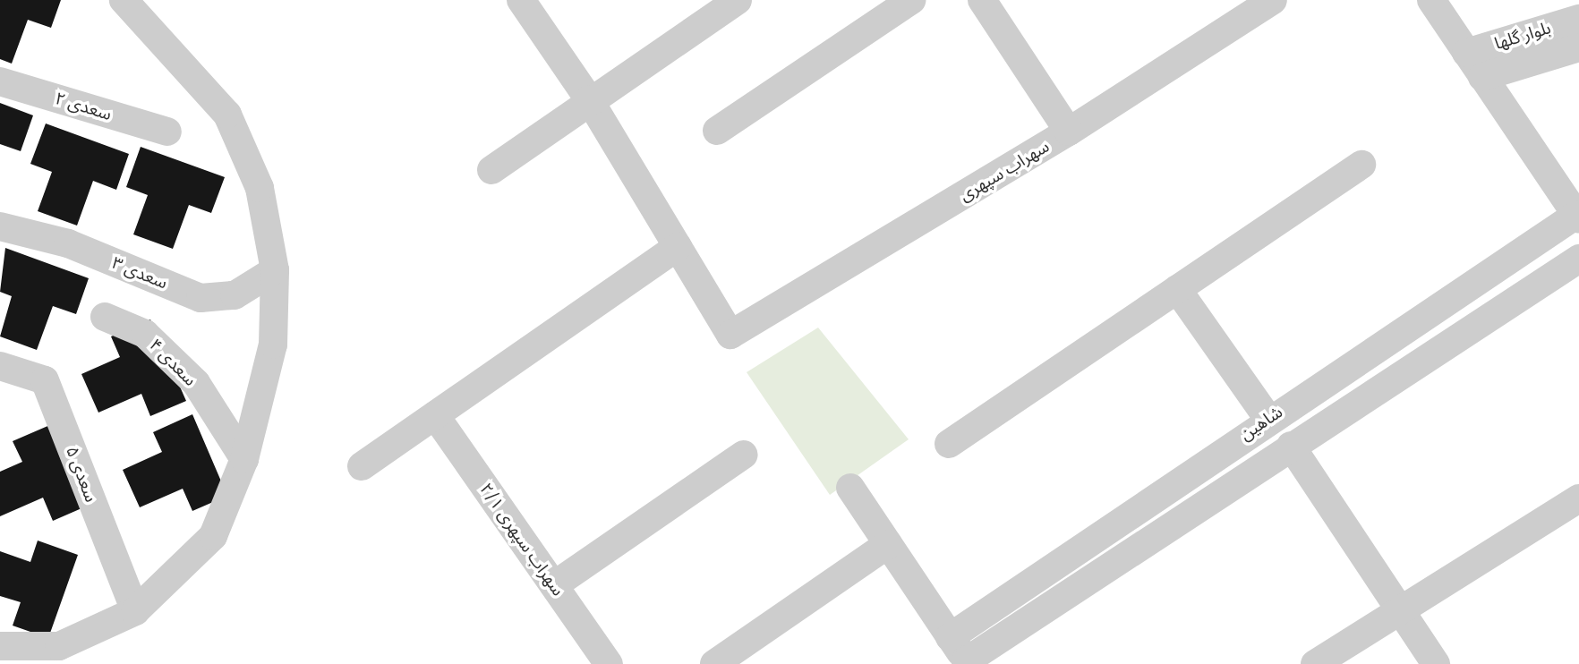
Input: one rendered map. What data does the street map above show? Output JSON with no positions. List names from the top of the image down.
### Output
{
  "streets": {
    "street": [
      "بلوار گلها",
      "سعدی ۲",
      "سهراب سپهری",
      "سعدی ۳",
      "سعدی ۴",
      "شاهین",
      "سعدی ۵",
      "سهراب سپهری ۲/۱"
    ]
  }
}
